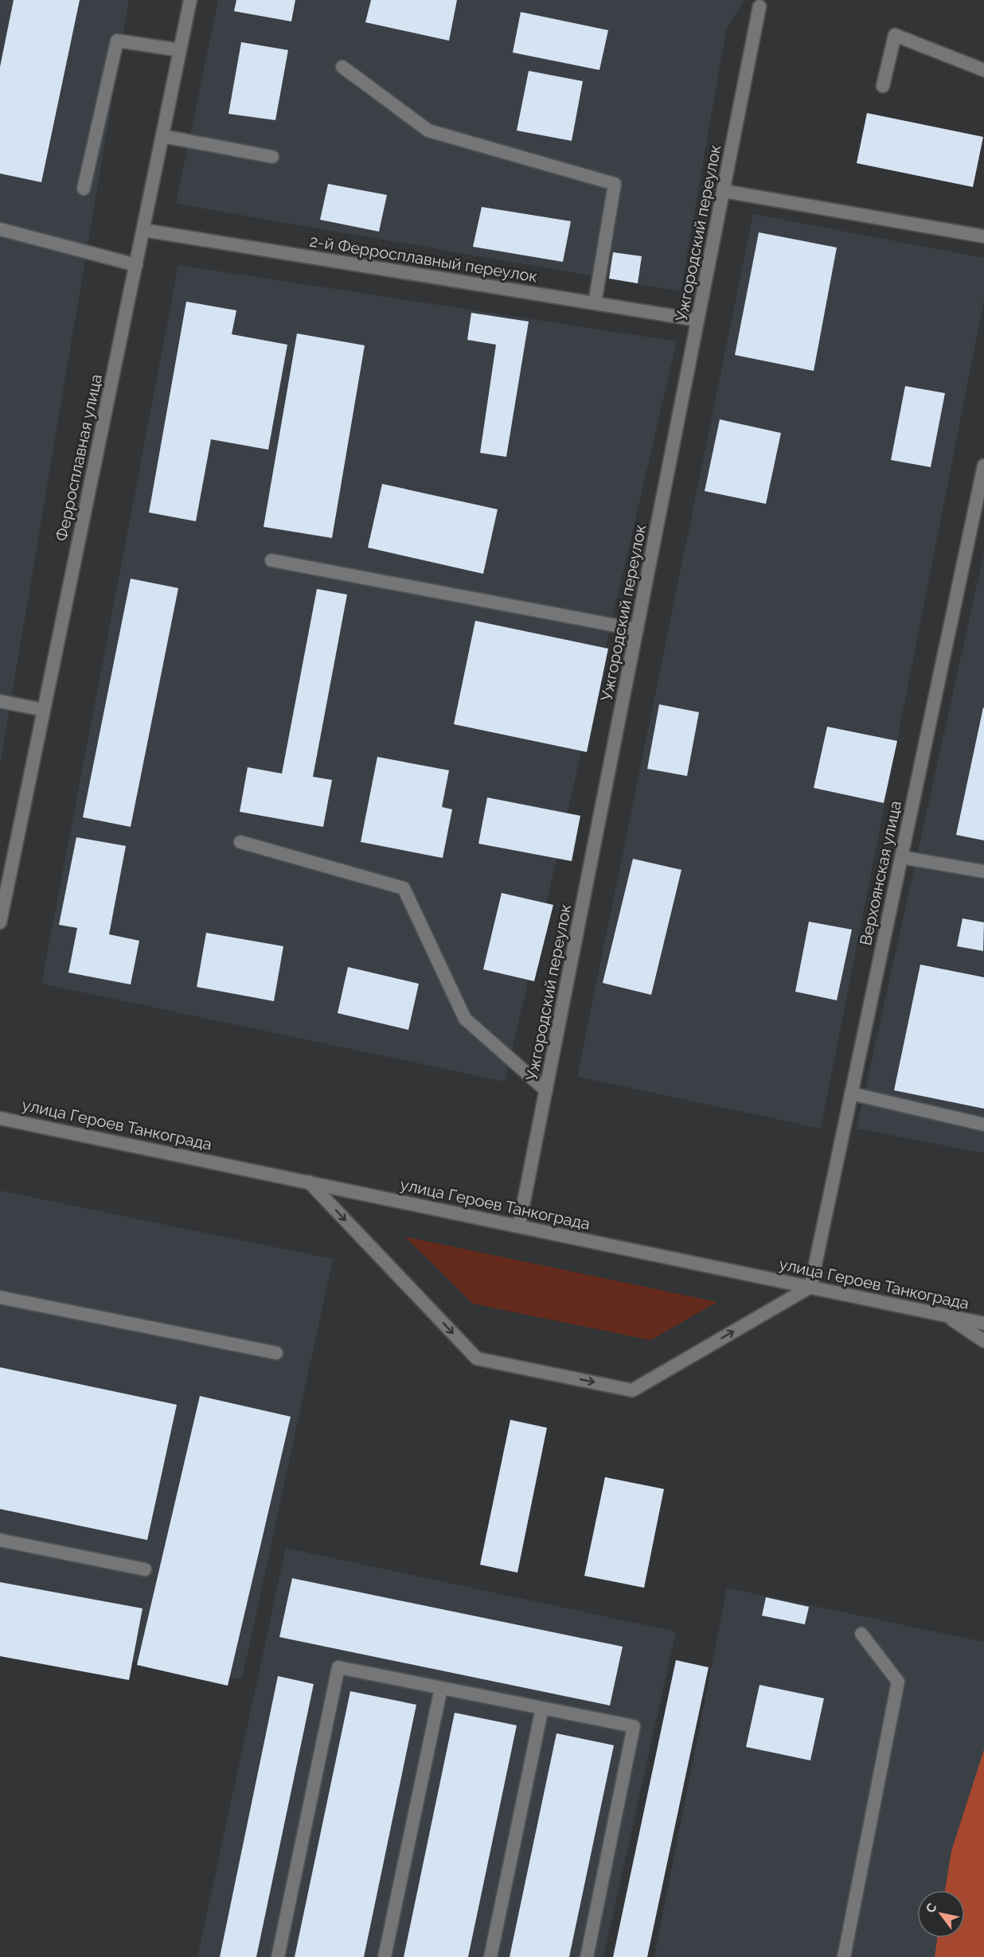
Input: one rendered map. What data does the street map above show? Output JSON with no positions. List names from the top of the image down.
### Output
{
  "streets": {
    "street": [
      "Ужгородский переулок",
      "2-й Ферросплавный переулок",
      "Ферросплавная улица",
      "Верхоянская улица",
      "улица Героев Танкограда"
    ]
  },
  "crossings": [
    ["Ужгородский переулок", "2-й Ферросплавный переулок"],
    ["Ужгородский переулок", "улица Героев Танкограда"],
    ["2-й Ферросплавный переулок", "Ферросплавная улица"],
    ["Верхоянская улица", "улица Героев Танкограда"]
  ],
  "north": "top left"
}
